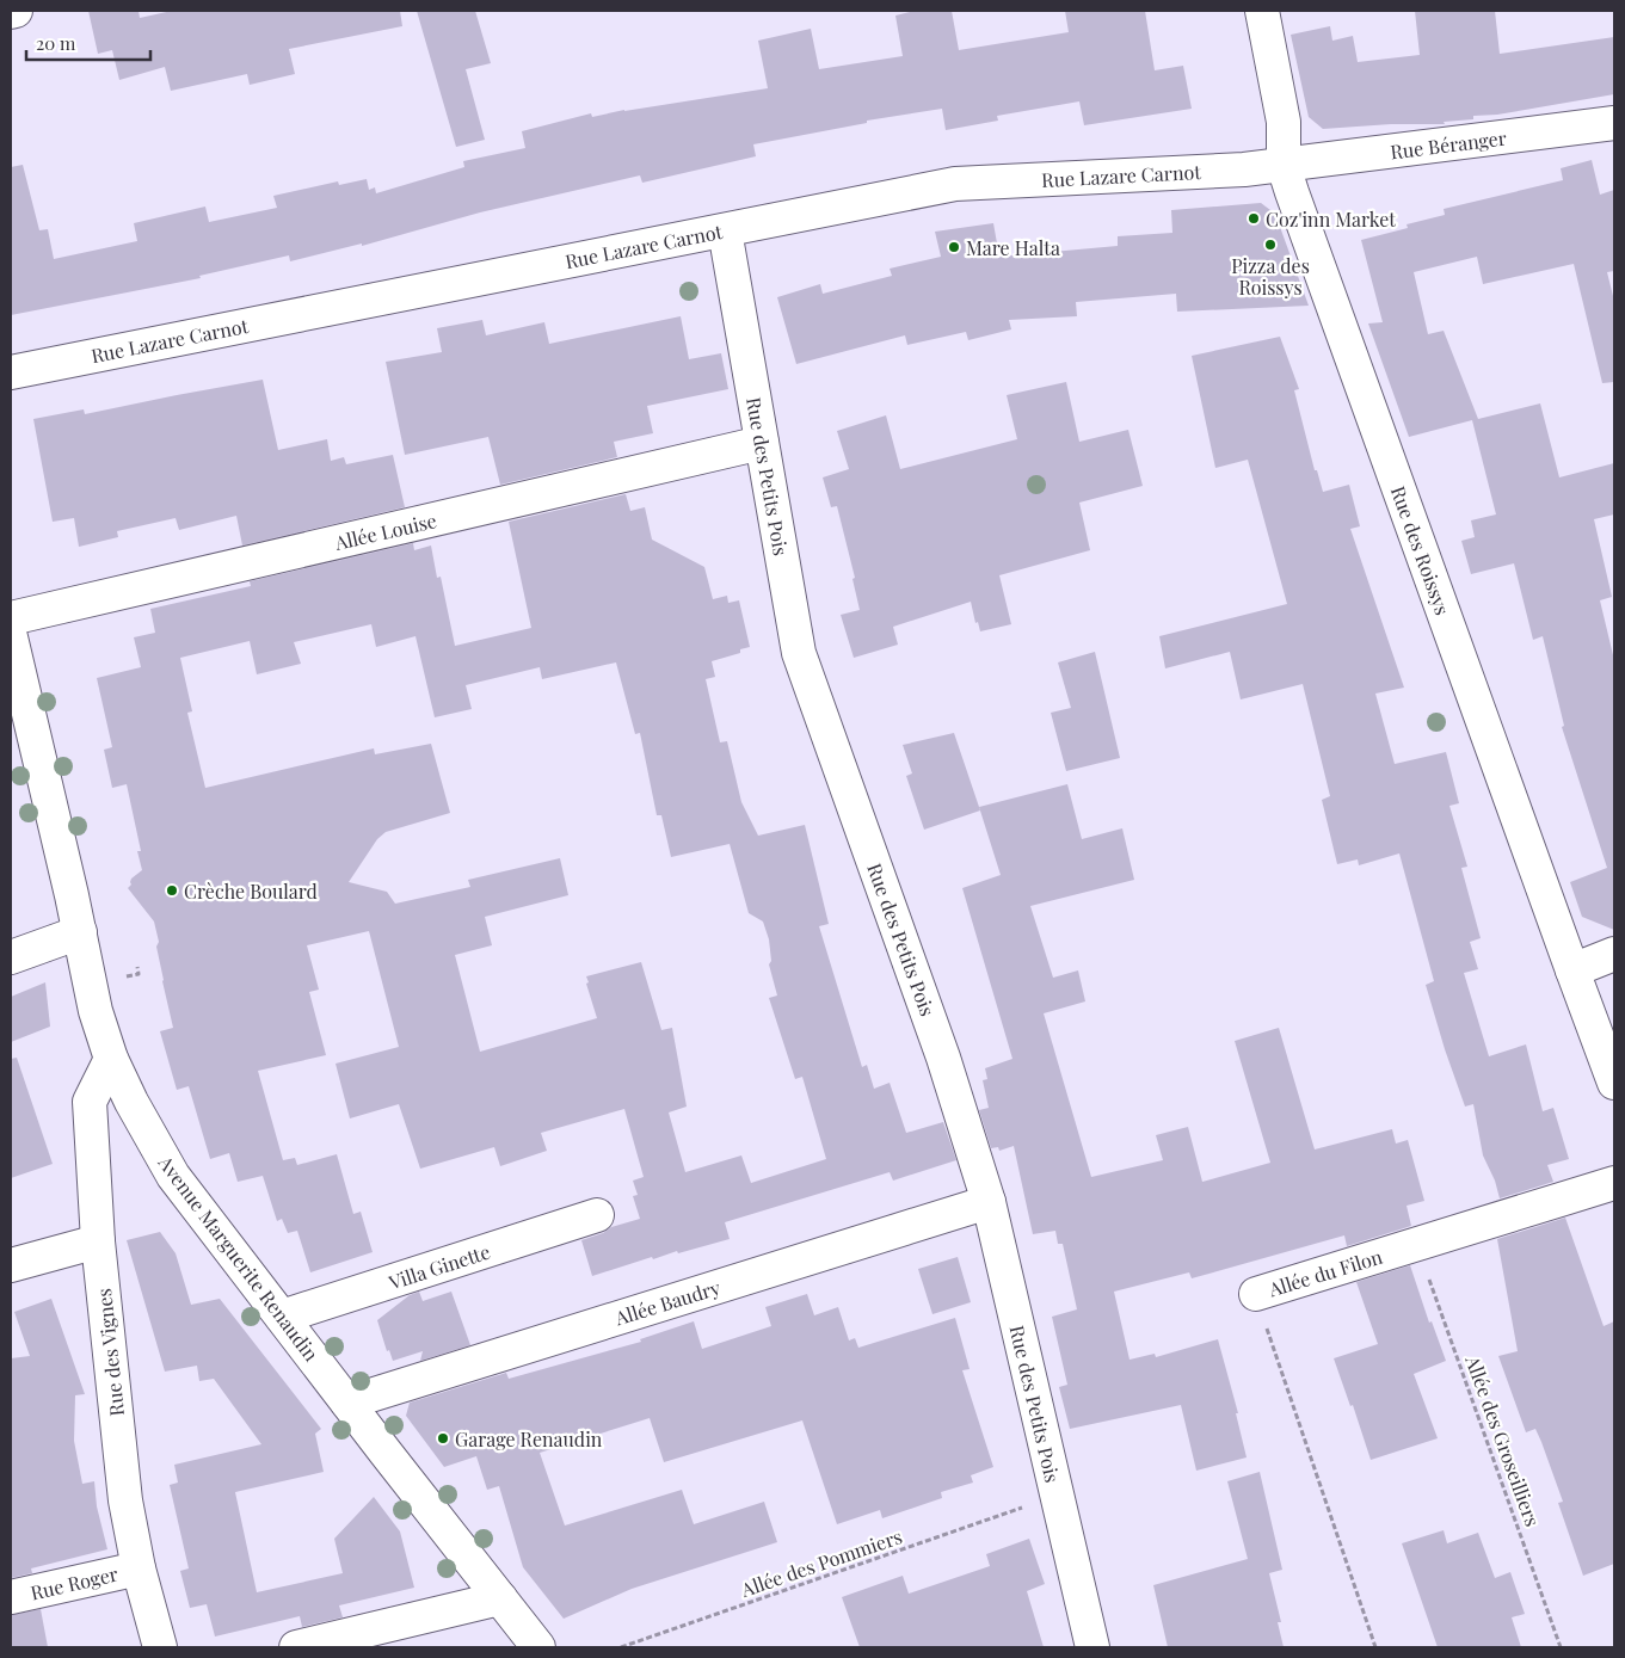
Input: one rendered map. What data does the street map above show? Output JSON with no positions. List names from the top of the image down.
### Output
{
  "streets": {
    "street": [
      "Rue Béranger",
      "Rue Lazare Carnot",
      "Rue des Petits Pois",
      "Allée Louise",
      "Rue des Roissys",
      "Avenue Marguerite Renaudin",
      "Villa Ginette",
      "Allée du Filon",
      "Allée Baudry",
      "Rue des Vignes",
      "Rue Roger"
    ],
    "path": ["Allée des Groseilliers", "Allée des Pommiers"]
  },
  "crossings": [
    ["Rue Béranger", "Rue Lazare Carnot"],
    ["Rue Béranger", "Rue des Roissys"],
    ["Rue Lazare Carnot", "Rue des Petits Pois"],
    ["Rue Lazare Carnot", "Rue des Roissys"],
    ["Rue des Petits Pois", "Allée Louise"],
    ["Rue des Petits Pois", "Allée Baudry"],
    ["Avenue Marguerite Renaudin", "Villa Ginette"],
    ["Avenue Marguerite Renaudin", "Allée Baudry"],
    ["Avenue Marguerite Renaudin", "Rue des Vignes"],
    ["Allée du Filon", "Allée des Groseilliers"],
    ["Rue des Vignes", "Rue Roger"]
  ],
  "places": [
    "Coz'inn Market",
    "Pizza des Roissys",
    "Mare Halta",
    "Crèche Boulard",
    "Garage Renaudin"
  ],
  "scale_bar": "20 m"
}
